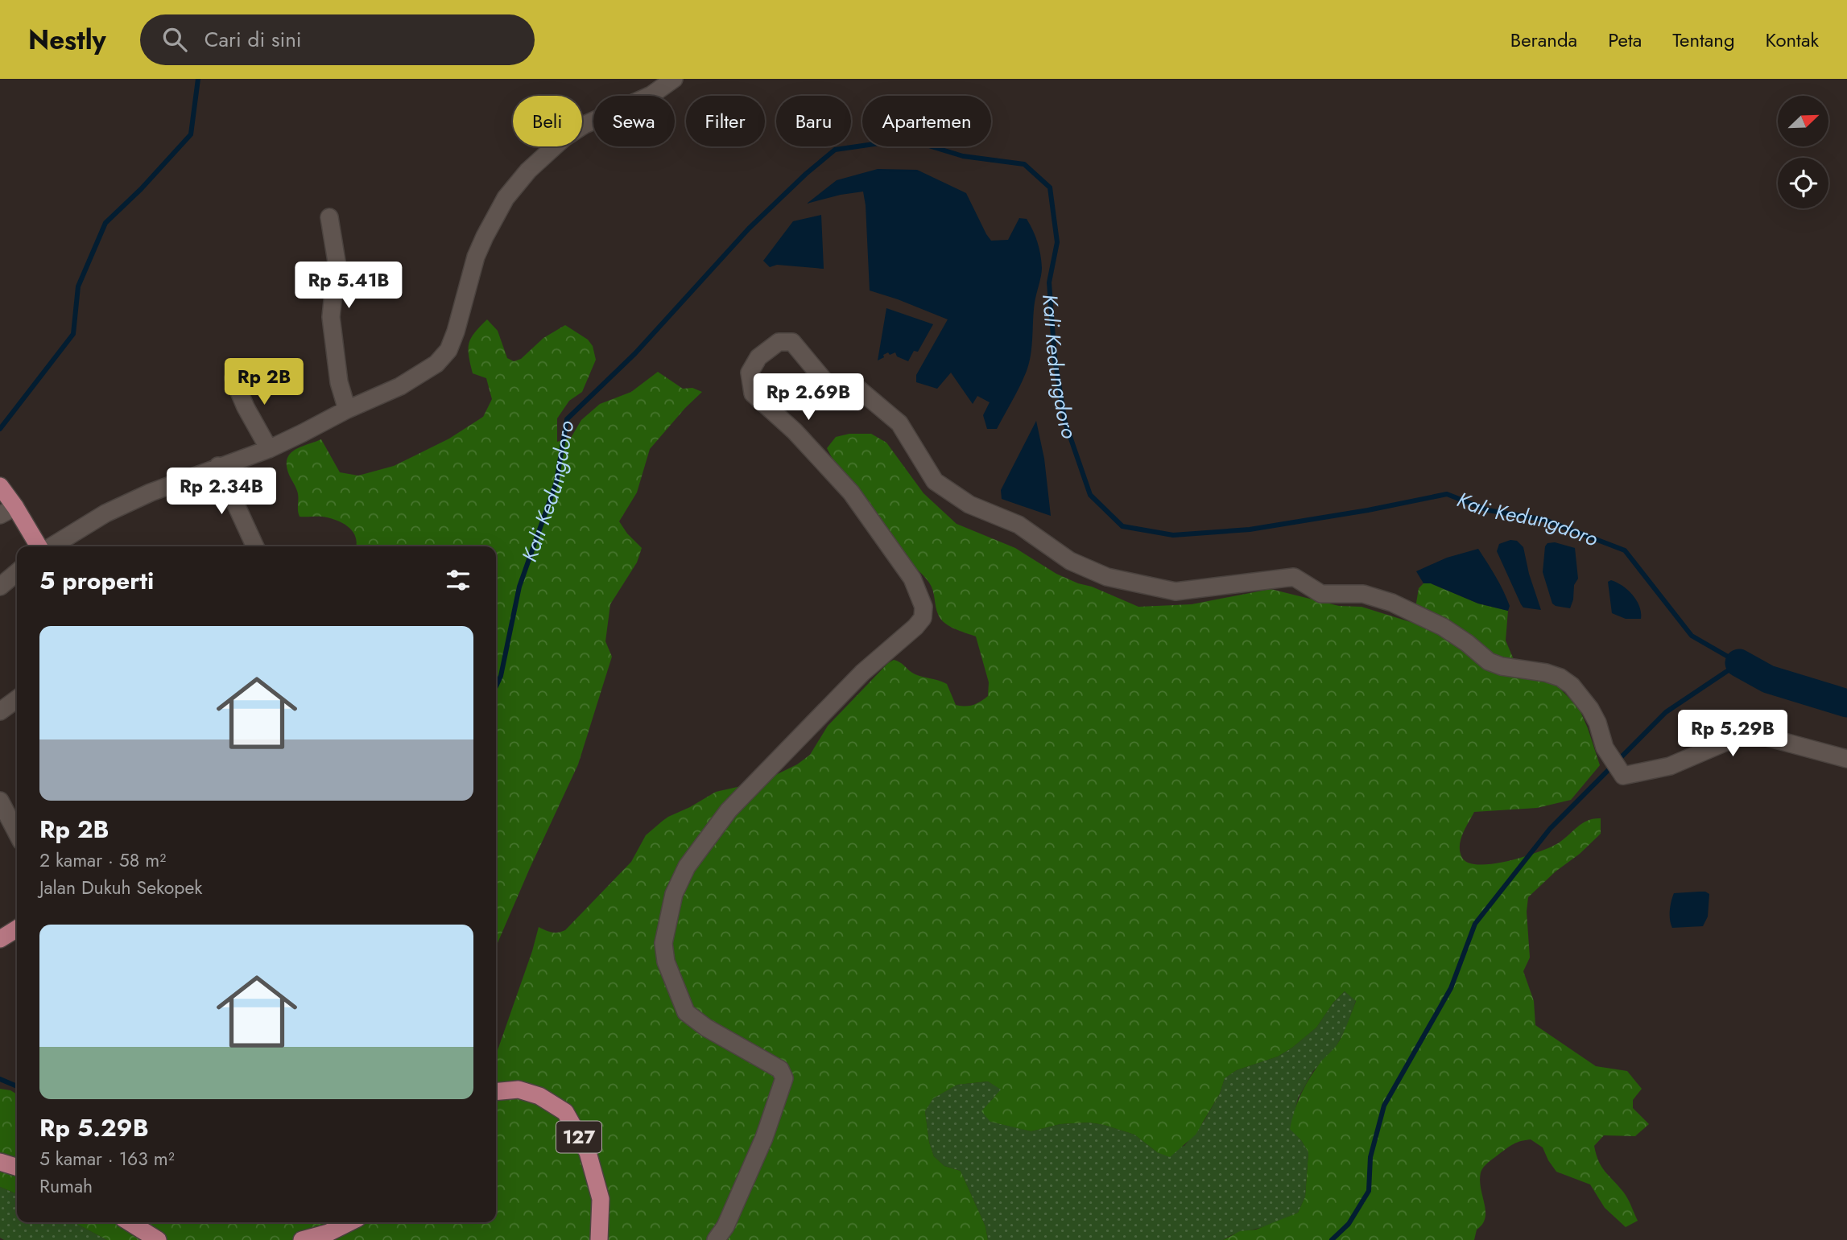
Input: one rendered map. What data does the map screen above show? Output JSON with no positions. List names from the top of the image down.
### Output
{
  "streets": {
    "main road": ["127"]
  },
  "water": ["Kali Kedungdoro"],
  "north": "top right",
  "page": {
    "header": "Nestly",
    "search": "Cari di sini",
    "nav": [
      "Beranda",
      "Peta",
      "Tentang",
      "Kontak"
    ],
    "chip": [
      "Beli",
      "Sewa",
      "Filter",
      "Baru",
      "Apartemen"
    ],
    "price": [
      "Rp 5.41B",
      "Rp 2B",
      "Rp 2.69B",
      "Rp 2.34B",
      "Rp 5.29B"
    ],
    "heading": "5 properti",
    "list": [
      {
        "name": "Rp 2B",
        "note": "2 kamar · 58 m² · Jalan Dukuh Sekopek"
      },
      {
        "name": "Rp 5.29B",
        "note": "5 kamar · 163 m² · Rumah"
      }
    ]
  }
}
